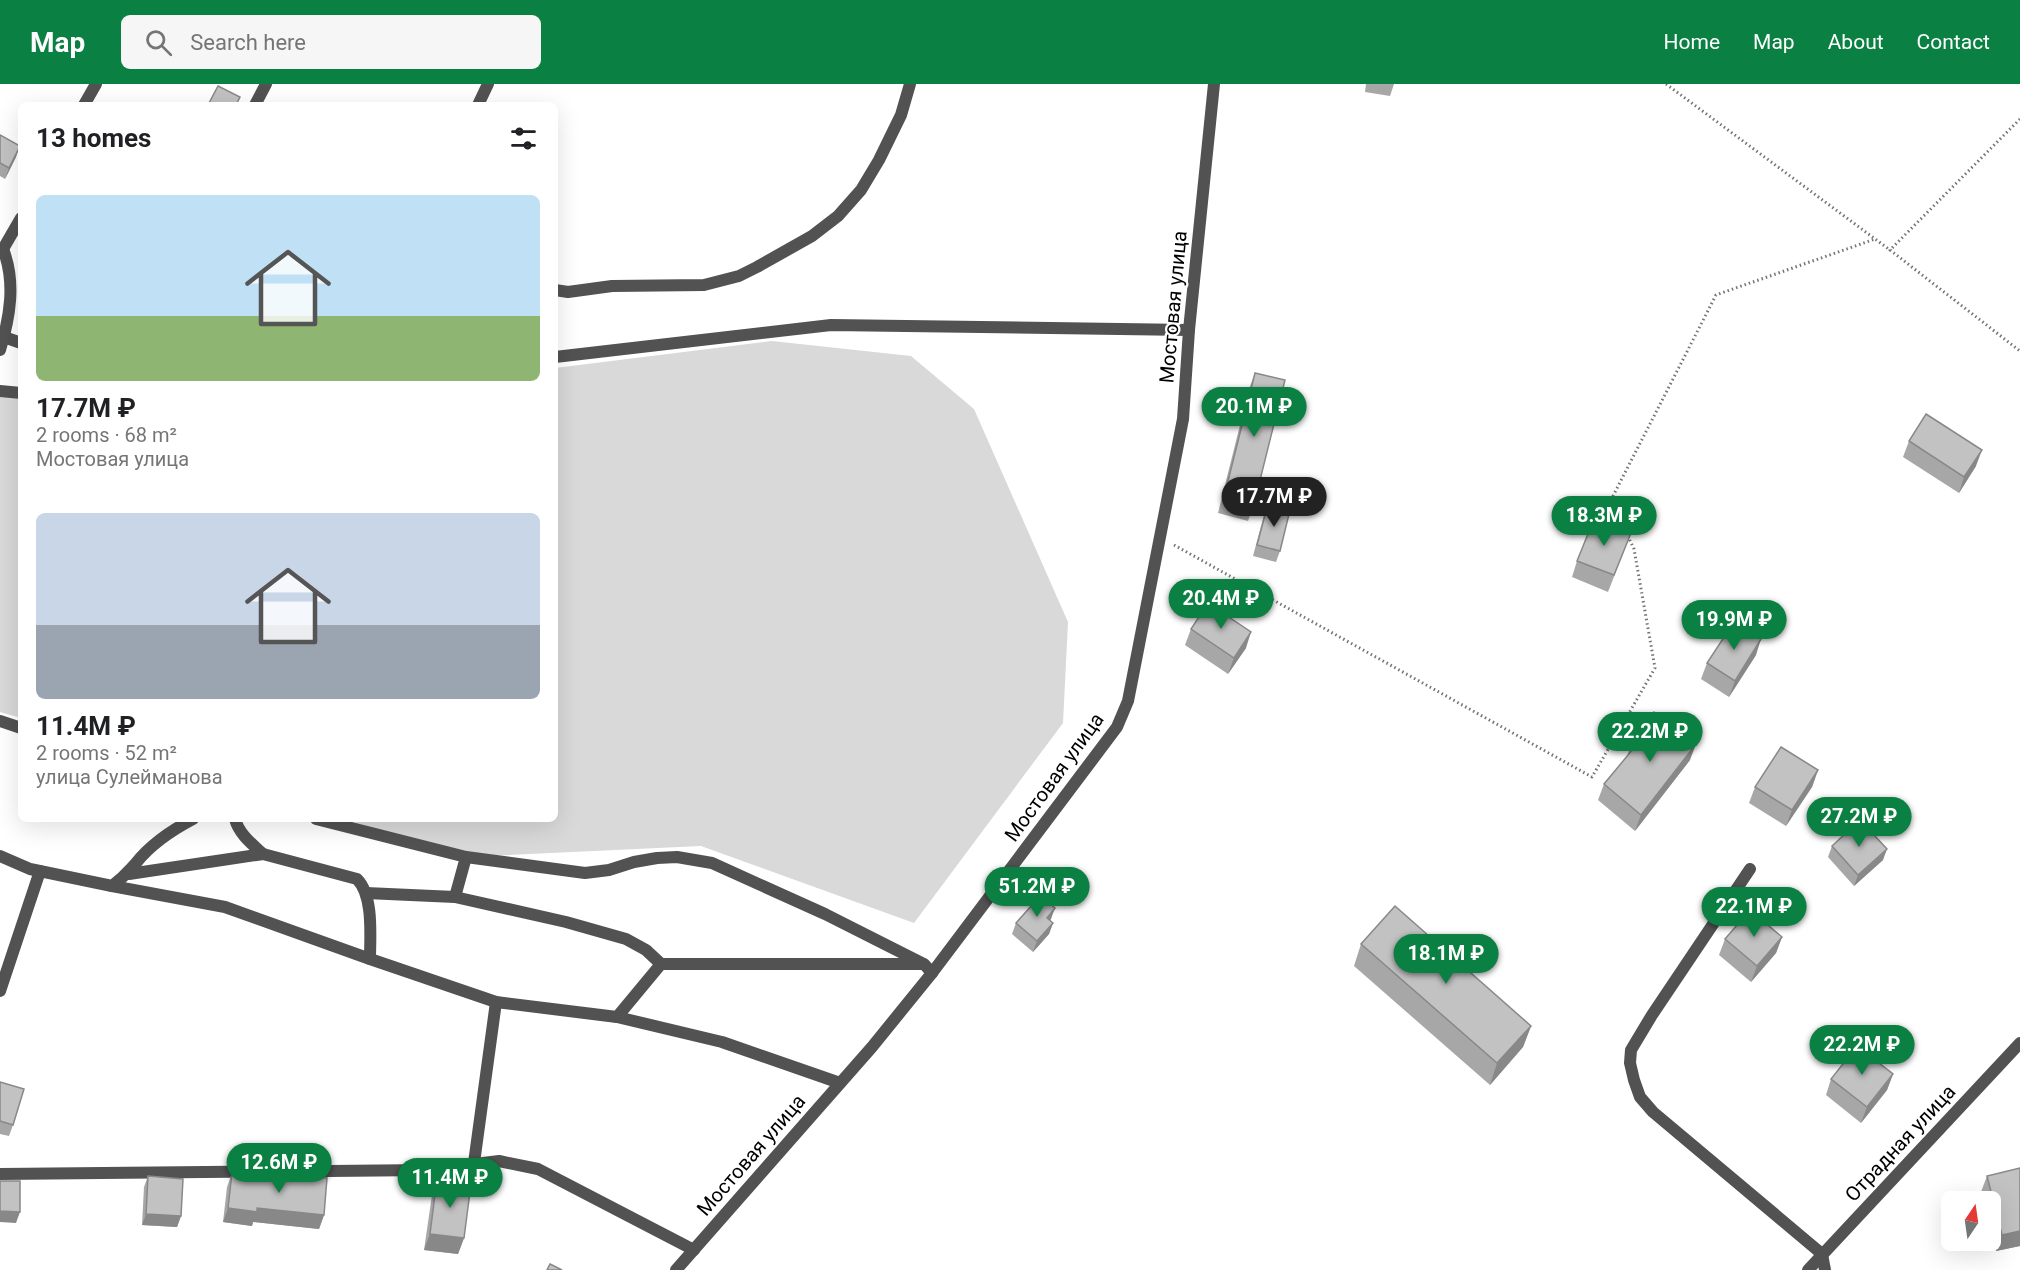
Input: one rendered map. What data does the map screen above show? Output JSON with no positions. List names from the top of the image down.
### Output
{
  "streets": {
    "street": ["Мостовая улица", "Отрадная улица"]
  },
  "north": "top",
  "page": {
    "header": "Map",
    "search": "Search here",
    "nav": [
      "Home",
      "Map",
      "About",
      "Contact"
    ],
    "heading": "13 homes",
    "list": [
      {
        "name": "17.7M ₽",
        "note": "2 rooms · 68 m² · Мостовая улица"
      },
      {
        "name": "11.4M ₽",
        "note": "2 rooms · 52 m² · улица Сулейманова"
      }
    ],
    "price": [
      "20.1M ₽",
      "17.7M ₽",
      "18.3M ₽",
      "20.4M ₽",
      "19.9M ₽",
      "22.2M ₽",
      "27.2M ₽",
      "51.2M ₽",
      "22.1M ₽",
      "18.1M ₽",
      "22.2M ₽",
      "12.6M ₽",
      "11.4M ₽"
    ]
  }
}
